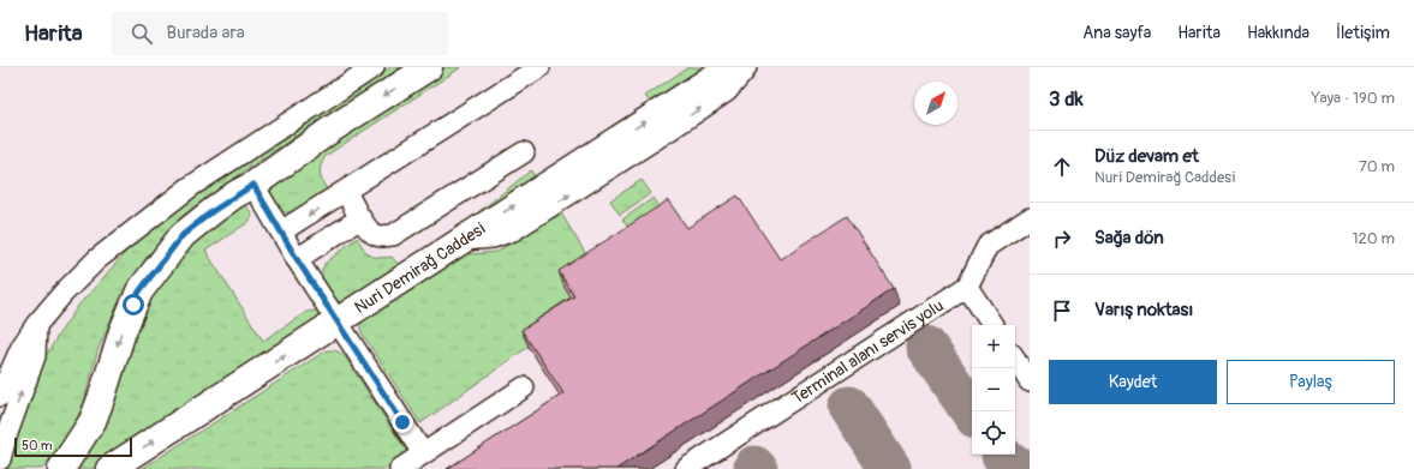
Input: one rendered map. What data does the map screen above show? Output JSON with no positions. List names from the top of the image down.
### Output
{
  "streets": {
    "main road": ["Nuri Demirağ Caddesi"],
    "lane": ["Terminal alanı servis yolu"]
  },
  "one_way": ["Nuri Demirağ Caddesi"],
  "scale_bar": "50 m",
  "north": "top right",
  "page": {
    "header": "Harita",
    "search": "Burada ara",
    "nav": [
      "Ana sayfa",
      "Harita",
      "Hakkında",
      "İletişim"
    ],
    "heading": ["3 dk", "Yaya · 190 m"],
    "list": [
      ["Düz devam et", "Nuri Demirağ Caddesi", "70 m"],
      ["Sağa dön", "120 m"],
      "Varış noktası"
    ],
    "map_buttons": ["+", "−"],
    "buttons": ["Kaydet", "Paylaş"],
    "scale": "50 m"
  }
}
